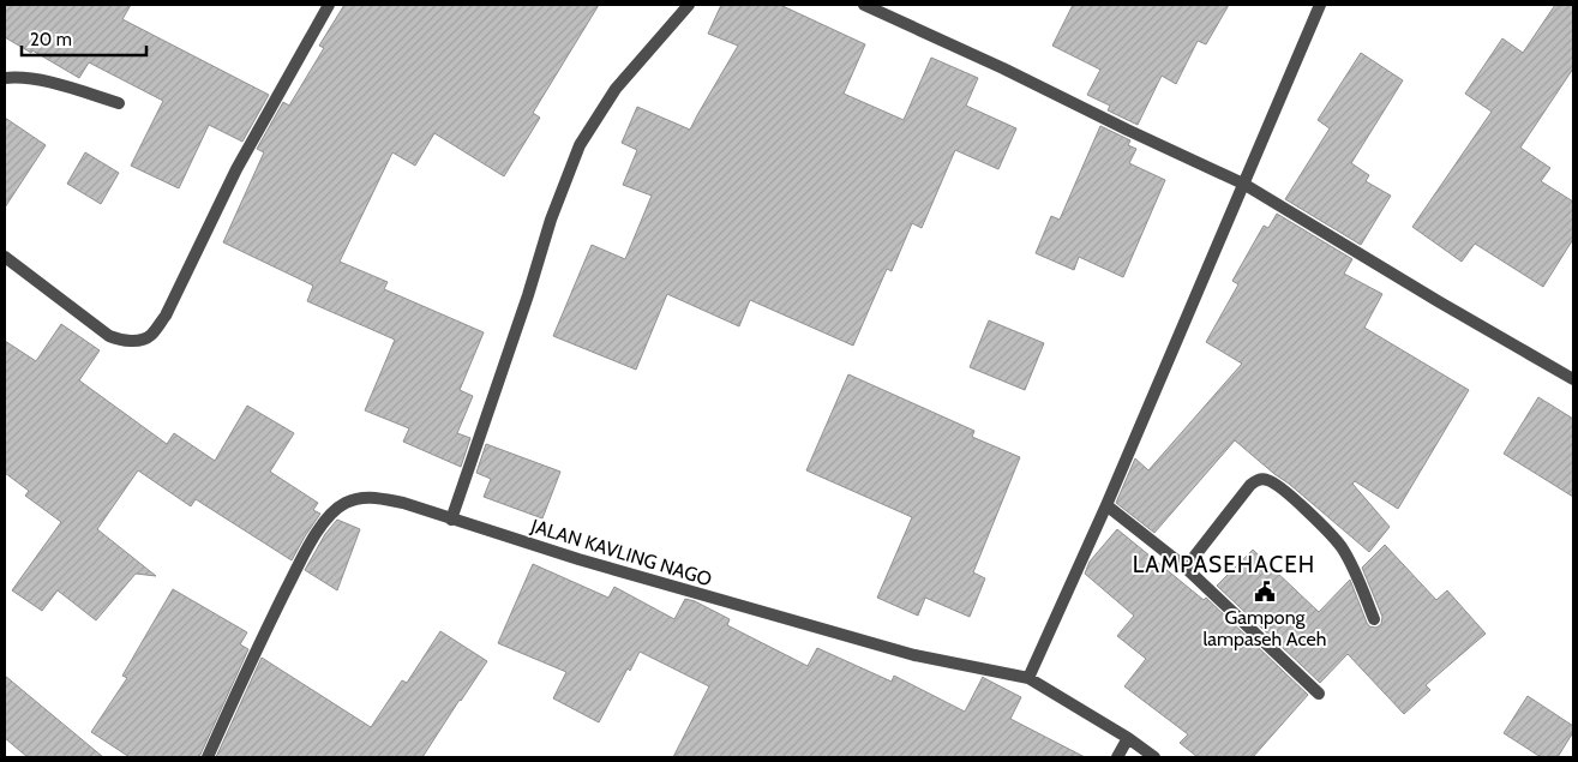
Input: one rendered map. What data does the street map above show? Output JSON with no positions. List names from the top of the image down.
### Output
{
  "streets": {
    "street": ["JALAN KAVLING NAGO"]
  },
  "districts": ["LAMPASEHACEH"],
  "places": {
    "public building": ["Gampong lampaseh Aceh"]
  },
  "scale_bar": "20 m"
}
